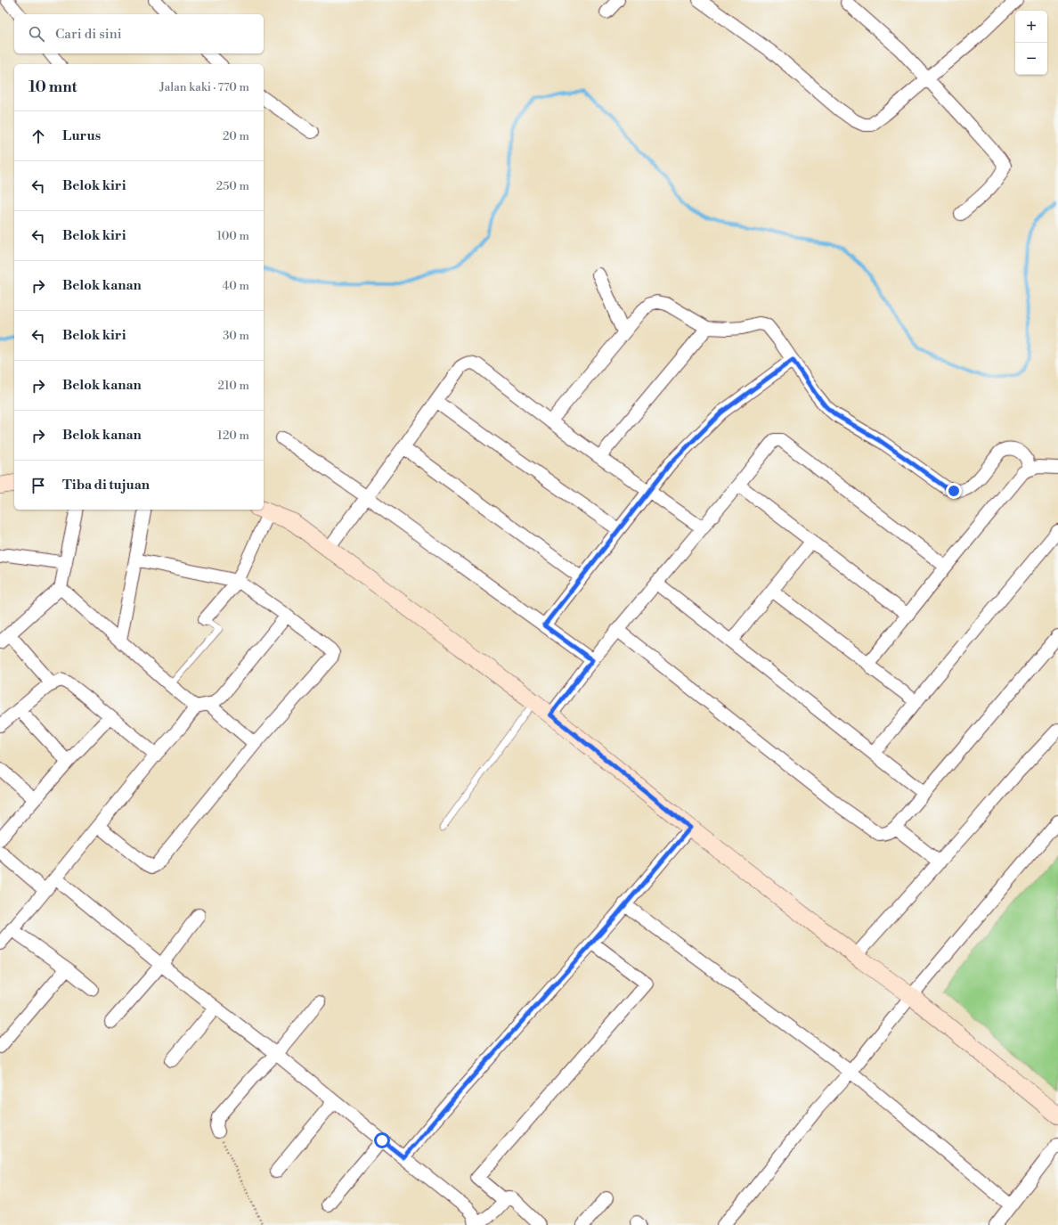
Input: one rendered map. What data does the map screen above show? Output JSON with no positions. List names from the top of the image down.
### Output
{
  "page": {
    "map_buttons": ["+", "−"],
    "search": "Cari di sini",
    "heading": ["10 mnt", "Jalan kaki · 770 m"],
    "list": [
      ["Lurus", "20 m"],
      ["Belok kiri", "250 m"],
      ["Belok kiri", "100 m"],
      ["Belok kanan", "40 m"],
      ["Belok kiri", "30 m"],
      ["Belok kanan", "210 m"],
      ["Belok kanan", "120 m"],
      "Tiba di tujuan"
    ]
  }
}
